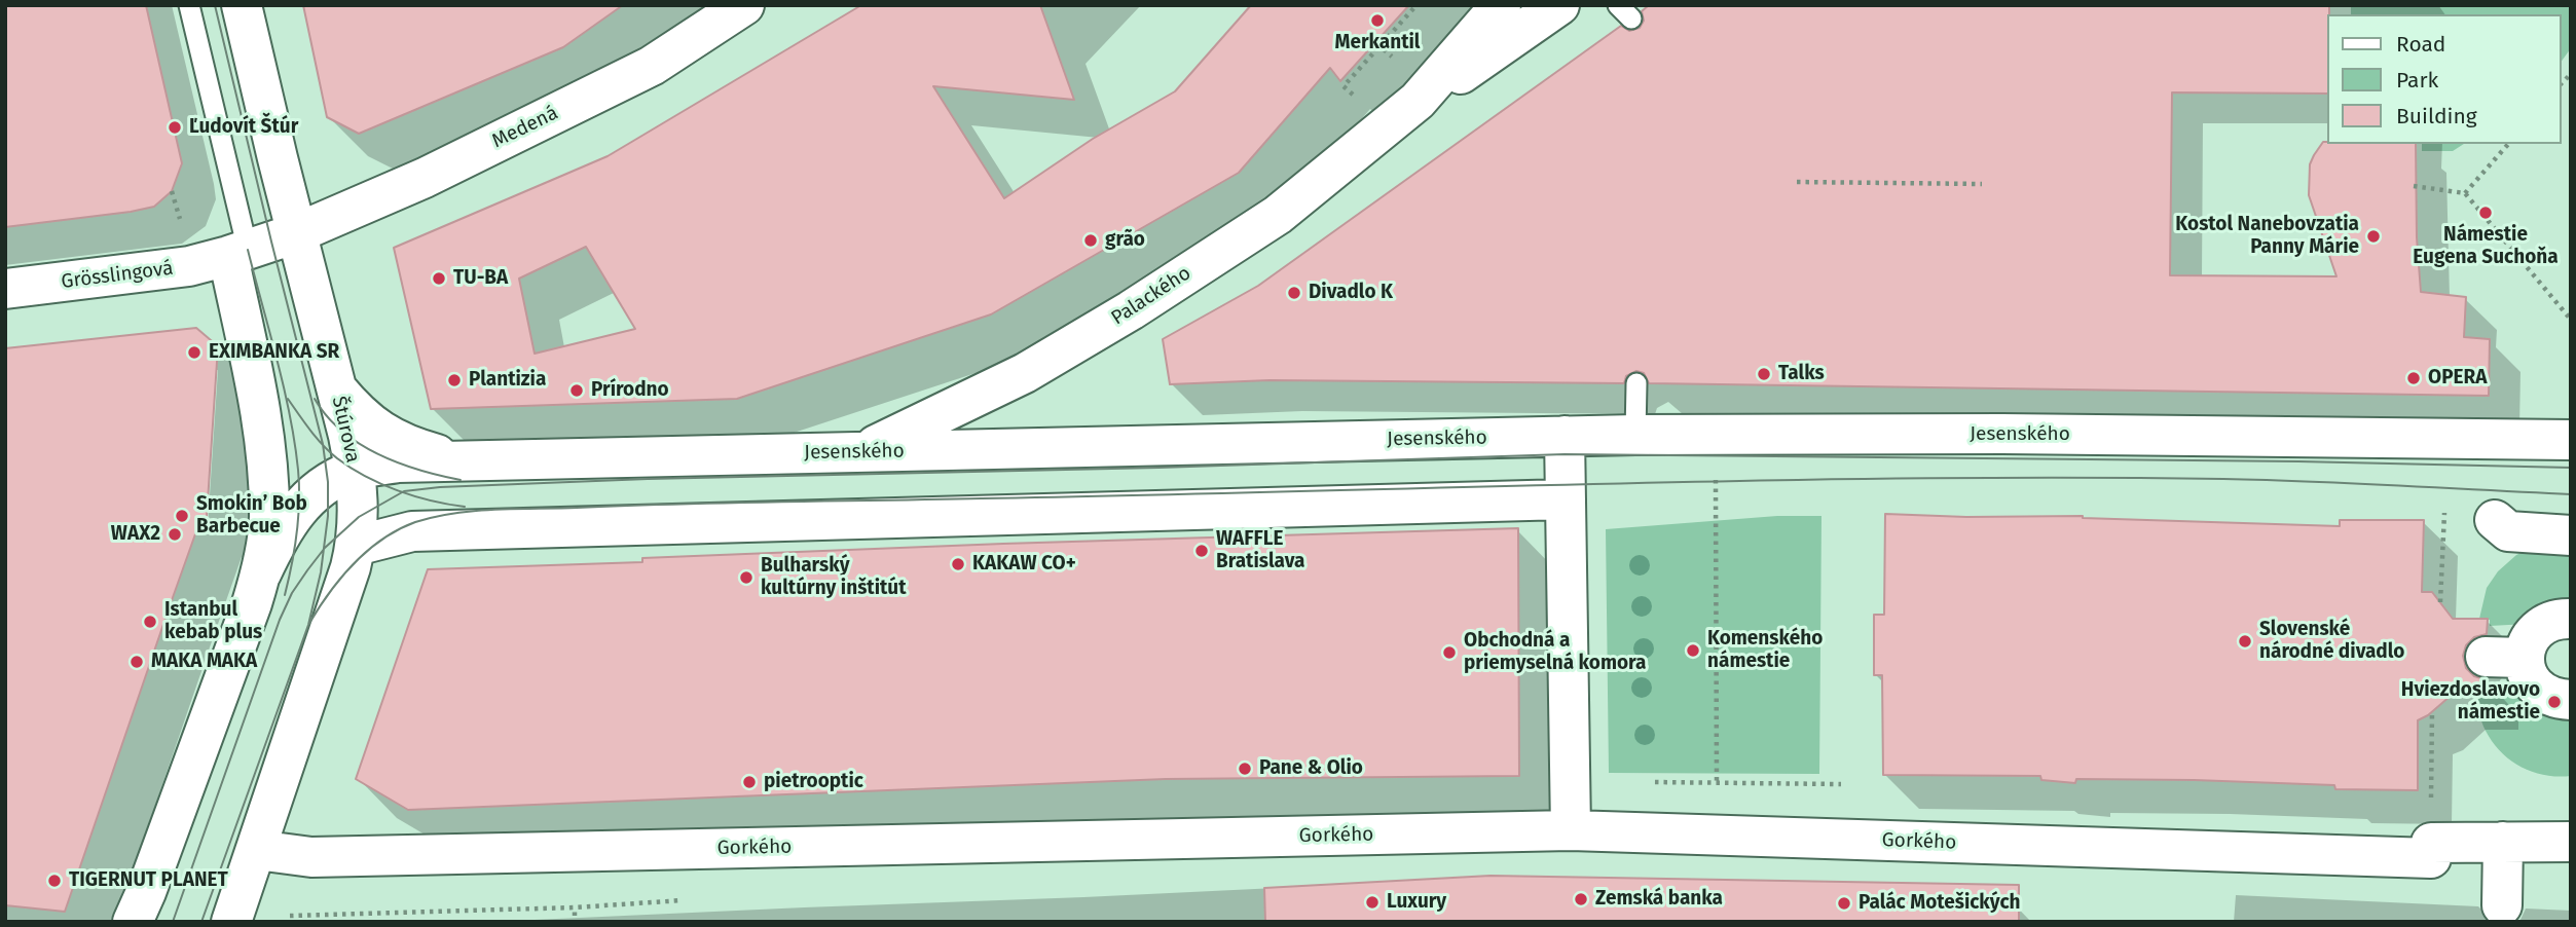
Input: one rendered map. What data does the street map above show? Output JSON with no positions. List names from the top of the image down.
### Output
{
  "streets": {
    "street": [
      "Medená",
      "Grösslingová",
      "Palackého",
      "Štúrova",
      "Jesenského",
      "Gorkého"
    ]
  },
  "crossings": [
    ["Medená", "Grösslingová"],
    ["Medená", "Štúrova"],
    ["Palackého", "Jesenského"],
    ["Štúrova", "Jesenského"],
    ["Štúrova", "Gorkého"]
  ],
  "places": [
    "Merkantil",
    "Ľudovít Štúr",
    "Námestie Eugena Suchoňa",
    "Kostol Nanebovzatia Panny Márie",
    "grão",
    "TU-BA",
    "Divadlo K",
    "EXIMBANKA SR",
    "Talks",
    "OPERA",
    "Plantizia",
    "Prírodno",
    "Smokin’ Bob Barbecue",
    "WAX2",
    "WAFFLE Bratislava",
    "KAKAW CO+",
    "Bulharský kultúrny inštitút",
    "Istanbul kebab plus",
    "Slovenské národné divadlo",
    "Komenského námestie",
    "Obchodná a priemyselná komora",
    "MAKA MAKA",
    "Hviezdoslavovo námestie",
    "Pane & Olio",
    "pietrooptic",
    "TIGERNUT PLANET",
    "Zemská banka",
    "Luxury",
    "Palác Motešických"
  ],
  "legend": ["Road", "Park", "Building"]
}
